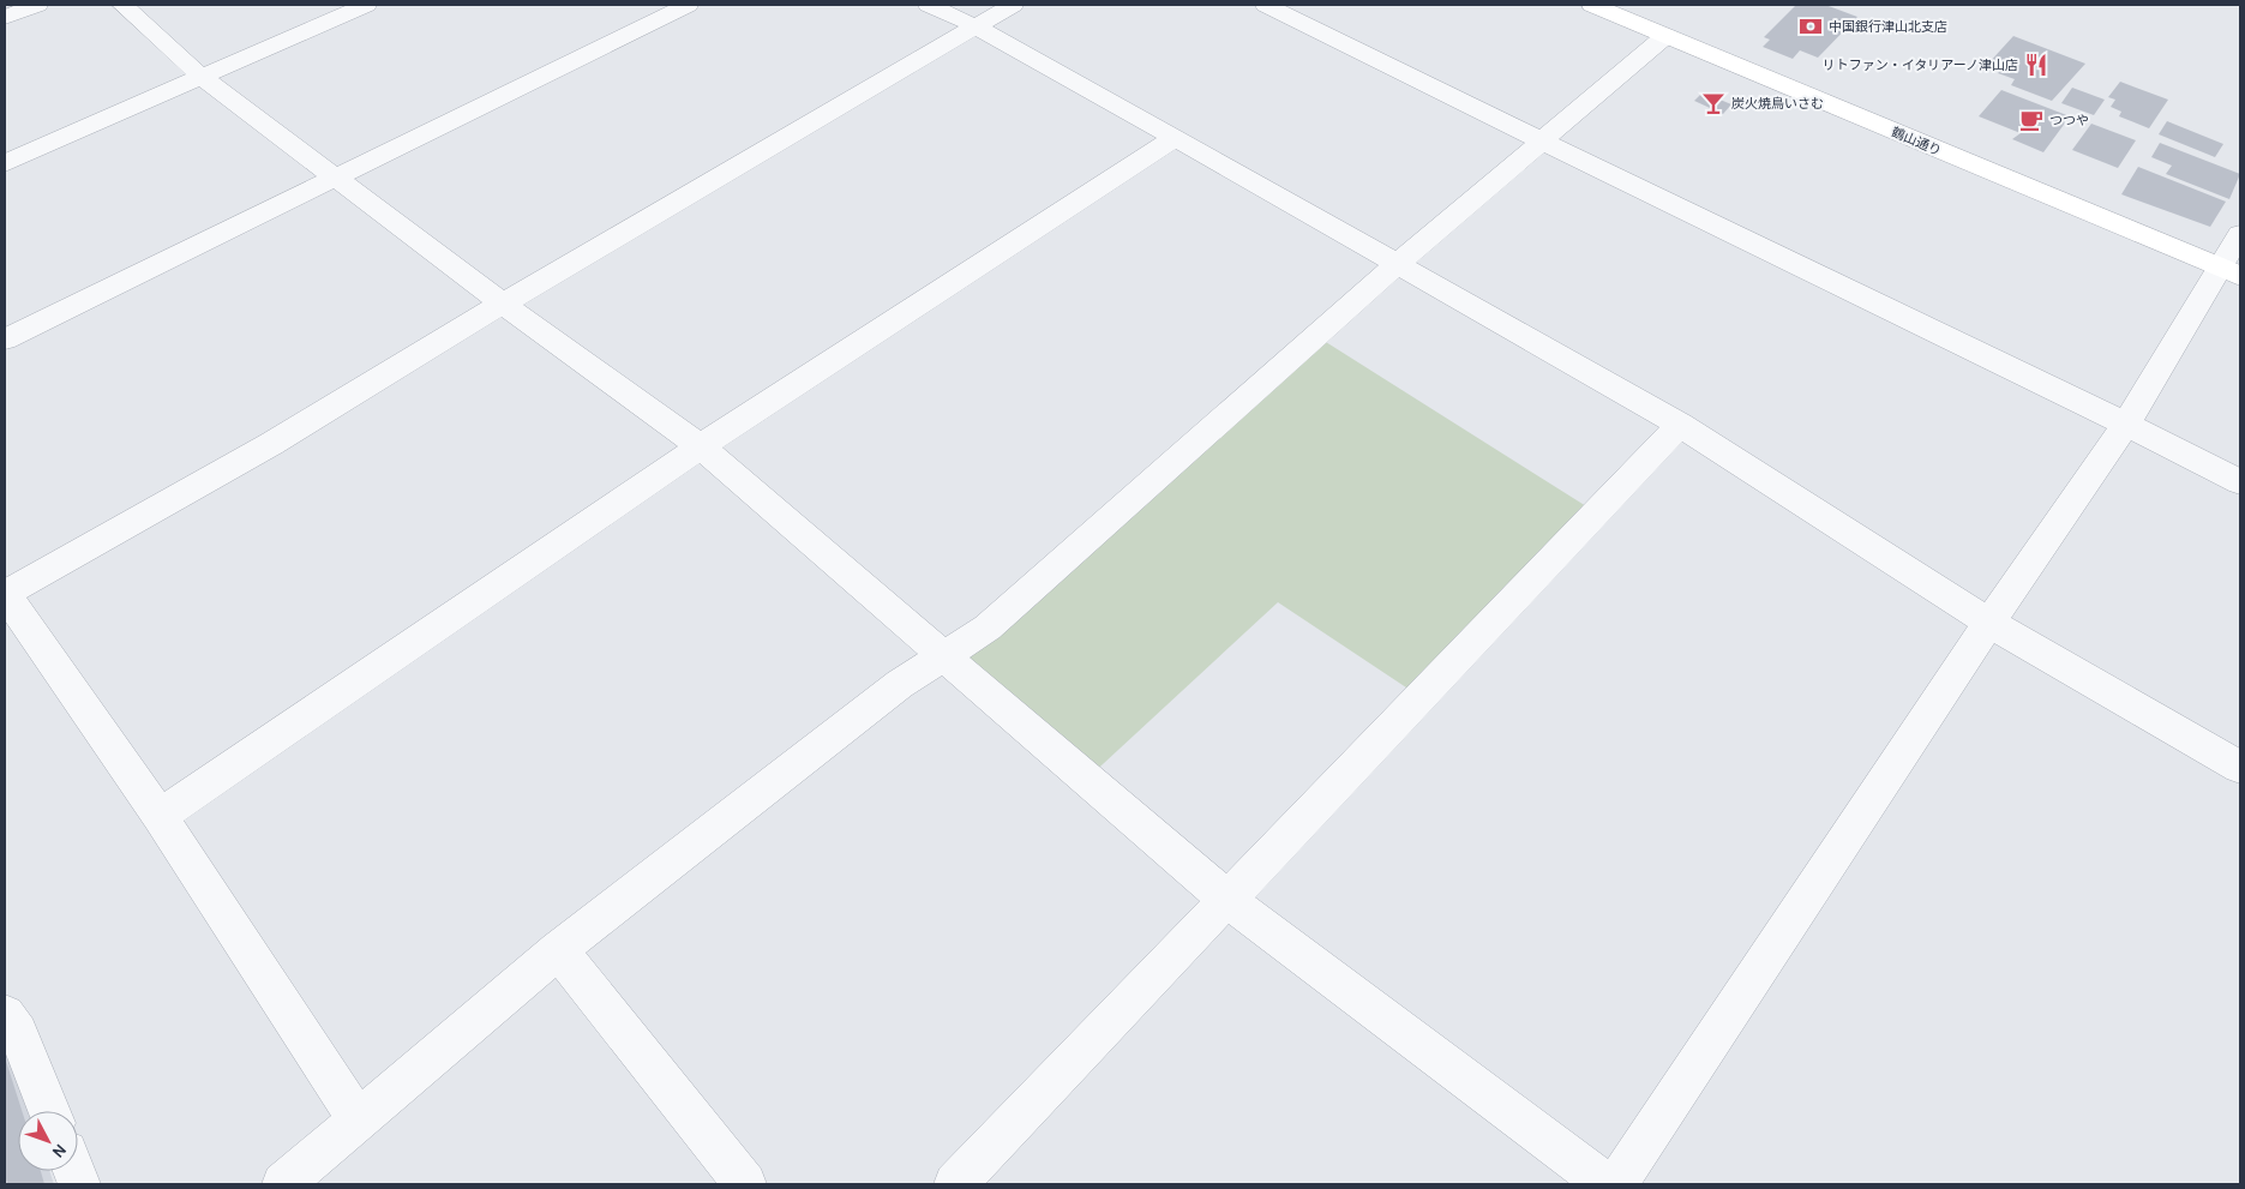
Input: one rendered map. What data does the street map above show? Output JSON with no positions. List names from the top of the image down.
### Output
{
  "streets": {
    "street": ["鶴山通り"]
  },
  "places": {
    "bank": ["中国銀行津山北支店"],
    "restaurant": ["リトファン・イタリアーノ津山店"],
    "bar": ["炭火焼鳥いさむ"],
    "cafe": ["つつや"]
  },
  "north": "bottom right"
}
